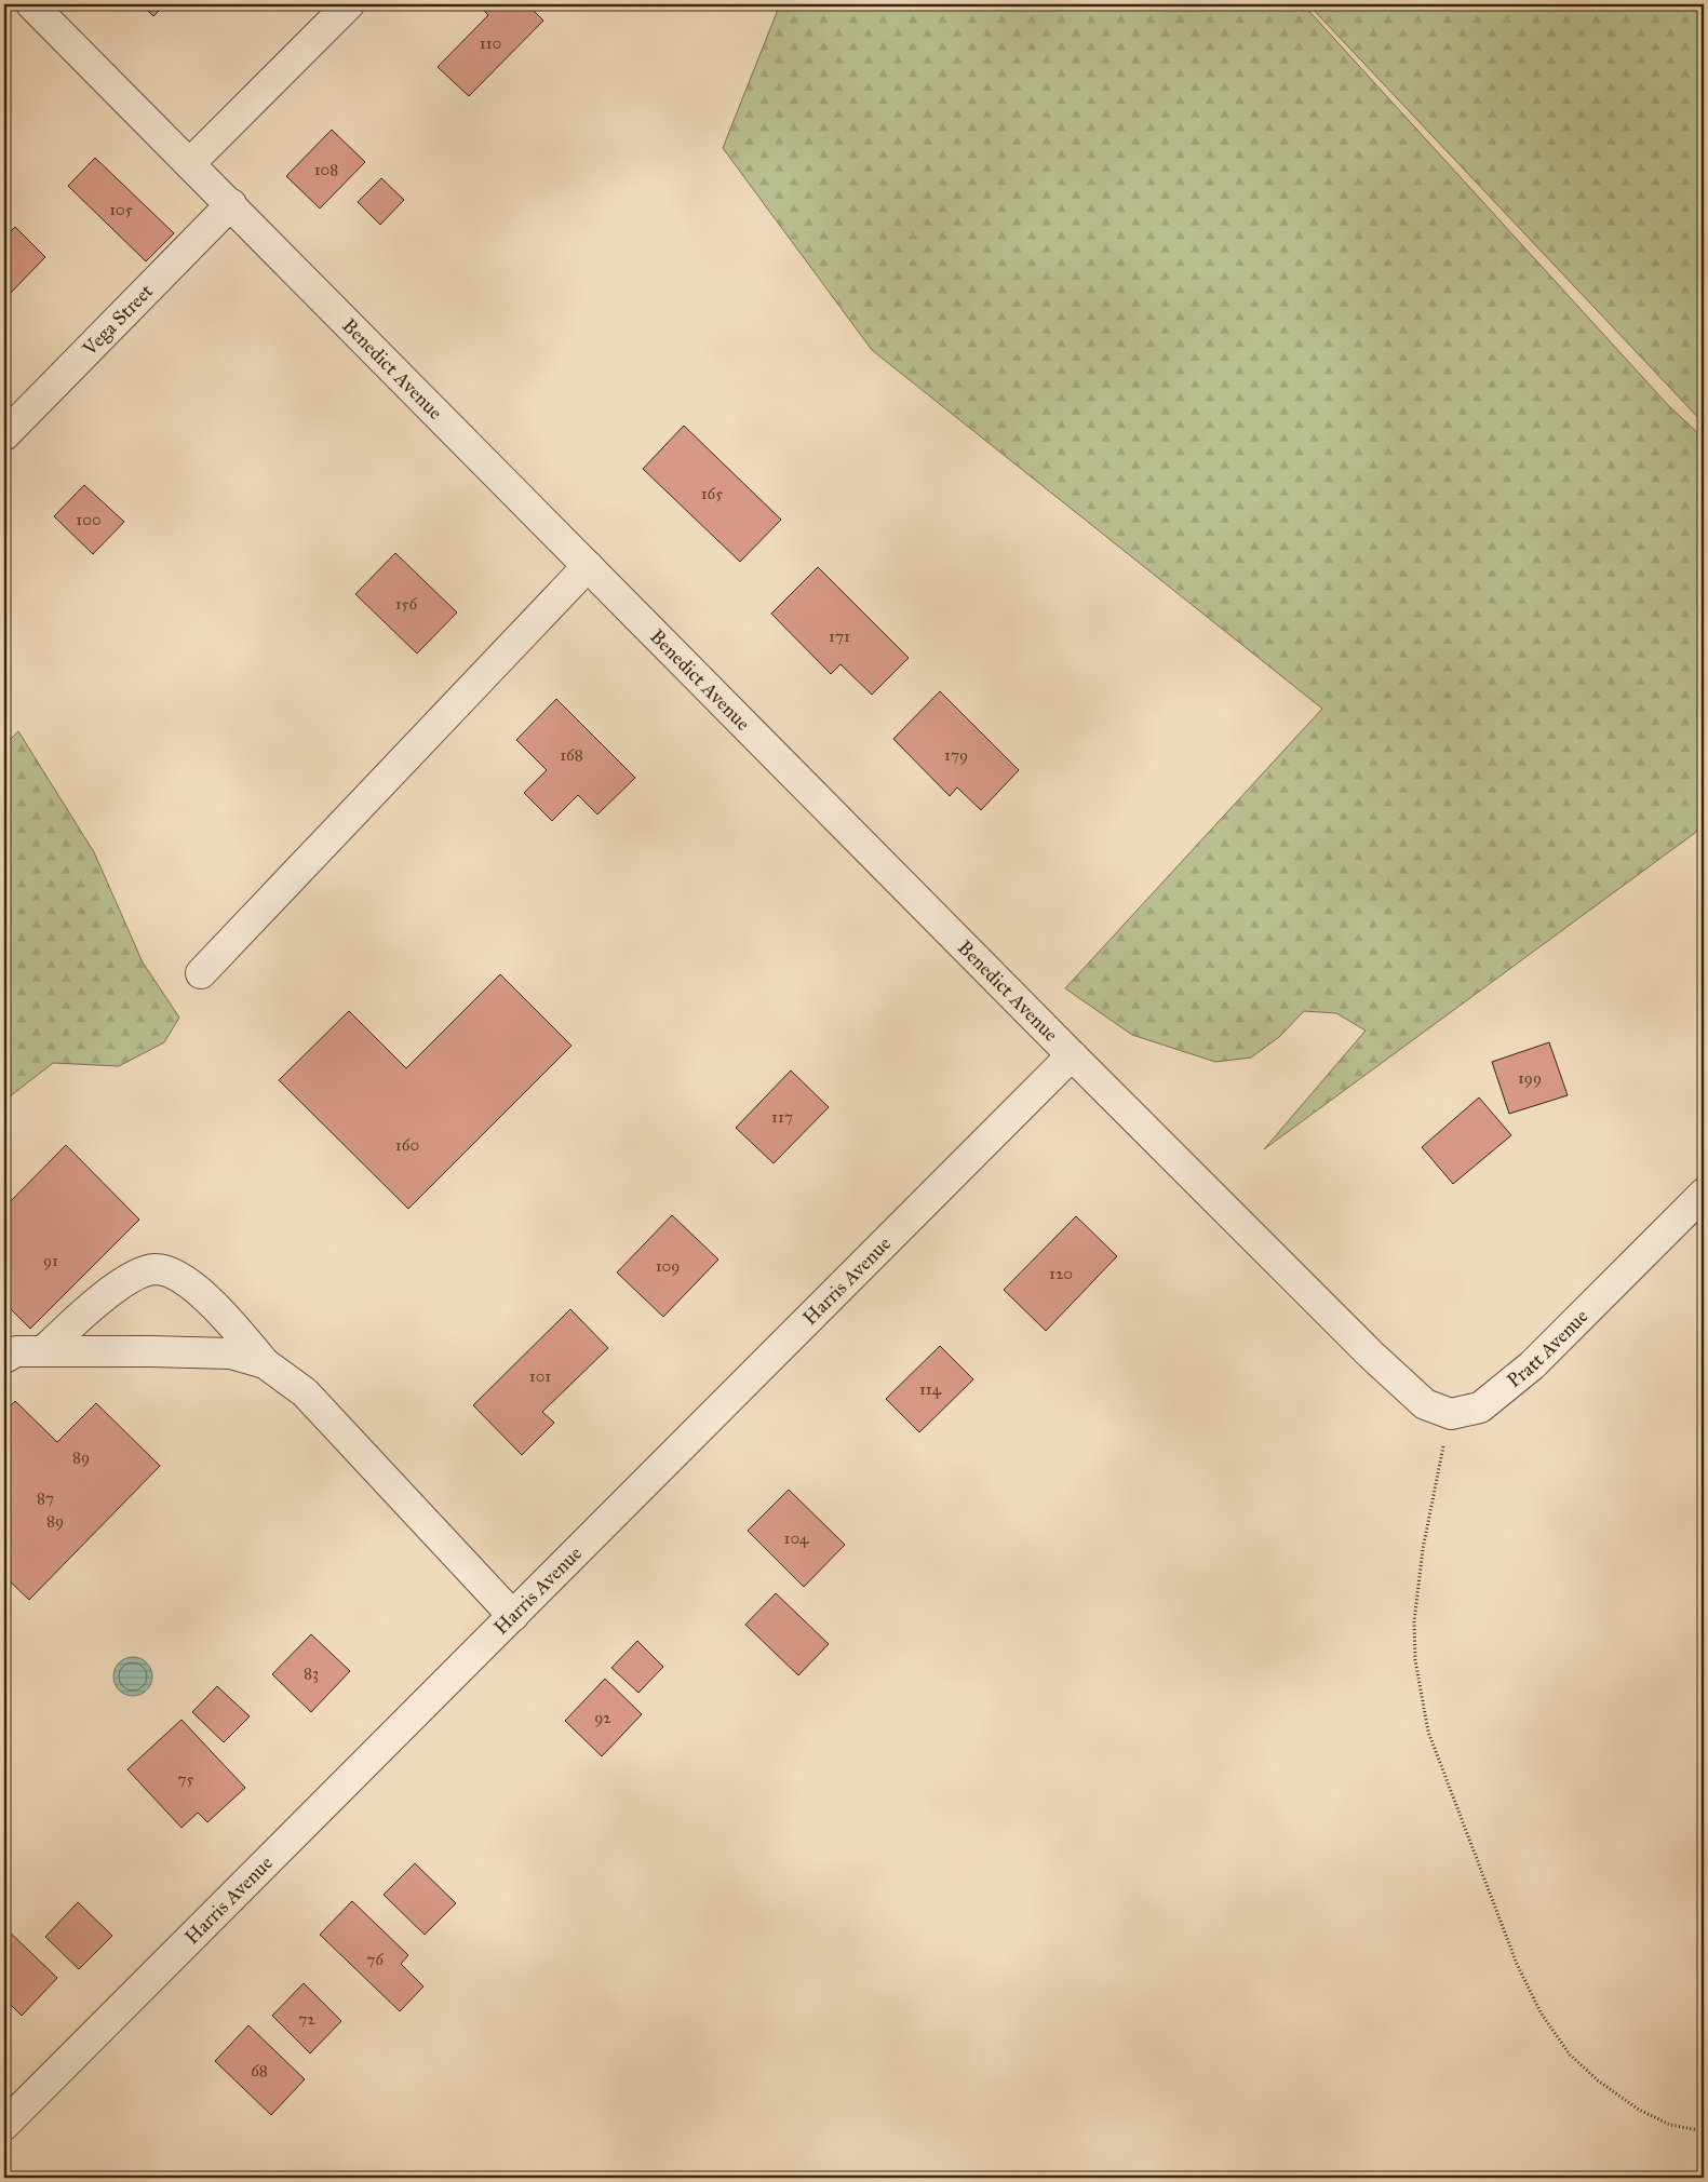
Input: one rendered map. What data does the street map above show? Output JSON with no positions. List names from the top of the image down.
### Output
{
  "streets": {
    "street": [
      "Vega Street",
      "Benedict Avenue",
      "Harris Avenue",
      "Pratt Avenue"
    ]
  },
  "crossings": [
    ["Vega Street", "Benedict Avenue"],
    ["Benedict Avenue", "Harris Avenue"],
    ["Benedict Avenue", "Pratt Avenue"]
  ],
  "house_numbers": [
    "110",
    "108",
    "105",
    "165",
    "100",
    "156",
    "171",
    "168",
    "179",
    "199",
    "117",
    "160",
    "91",
    "109",
    "120",
    "101",
    "114",
    "89",
    "87",
    "89",
    "104",
    "83",
    "92",
    "75",
    "76",
    "72",
    "68"
  ]
}
